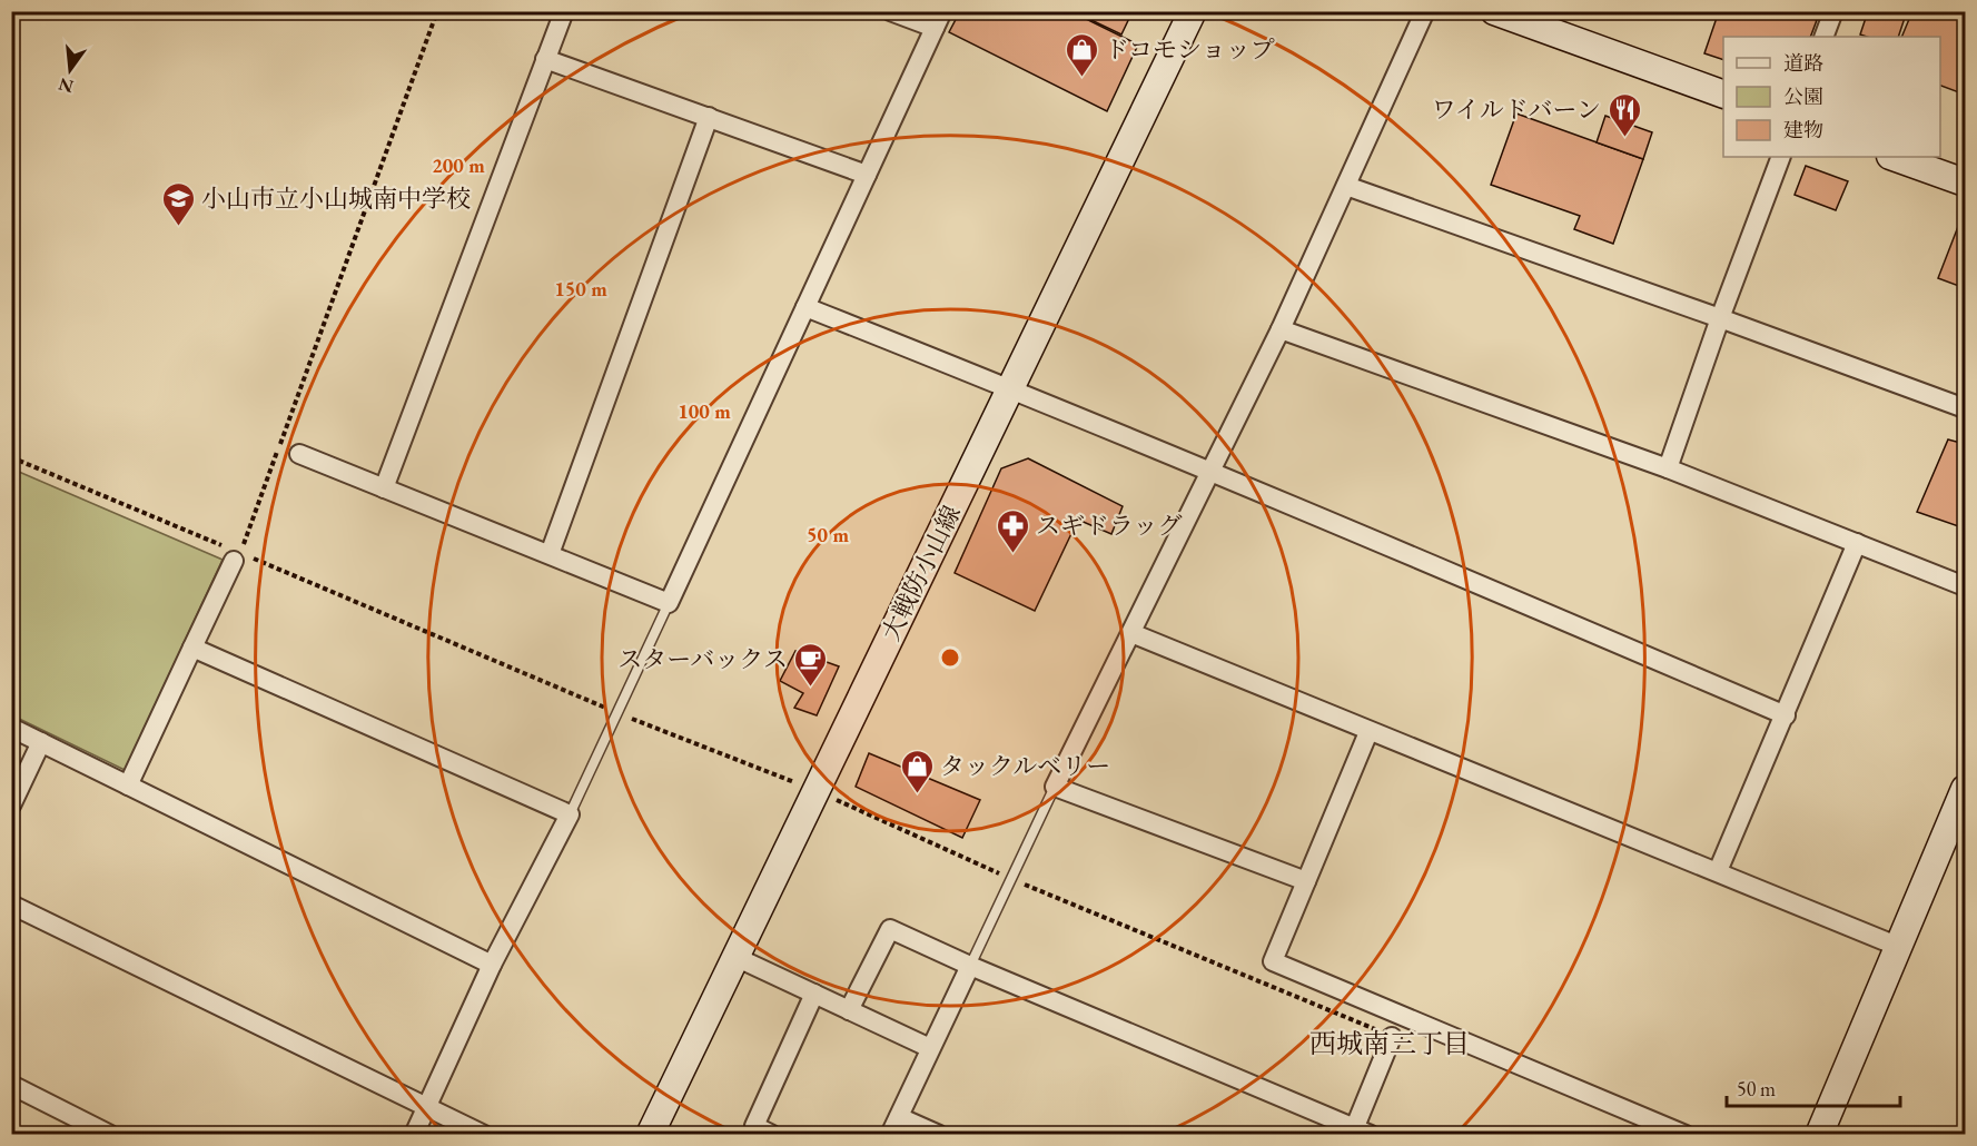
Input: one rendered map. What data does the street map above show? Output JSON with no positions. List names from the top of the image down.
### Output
{
  "streets": {
    "main road": ["大戦防小山線"]
  },
  "districts": ["西城南三丁目"],
  "places": {
    "shop": ["ドコモショップ", "タックルベリー"],
    "restaurant": ["ワイルドバーン"],
    "school or university": ["小山市立小山城南中学校"],
    "pharmacy": ["スギドラッグ"],
    "cafe": ["スターバックス"]
  },
  "legend": ["道路", "公園", "建物"],
  "scale_bar": "50 m",
  "north": "bottom",
  "rings": [
    "200 m",
    "150 m",
    "100 m",
    "50 m"
  ]
}
